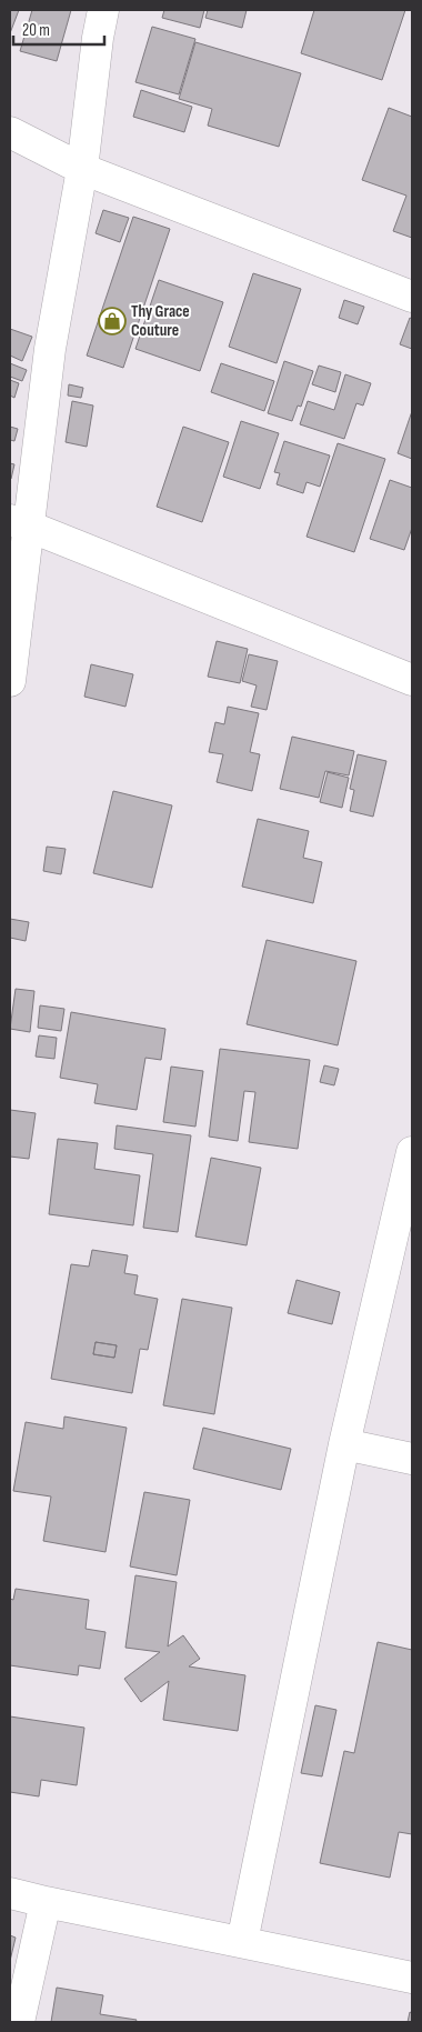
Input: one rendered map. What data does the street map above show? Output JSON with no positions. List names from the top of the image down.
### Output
{
  "places": {
    "shop": ["Thy Grace Couture"]
  },
  "scale_bar": "20 m"
}
